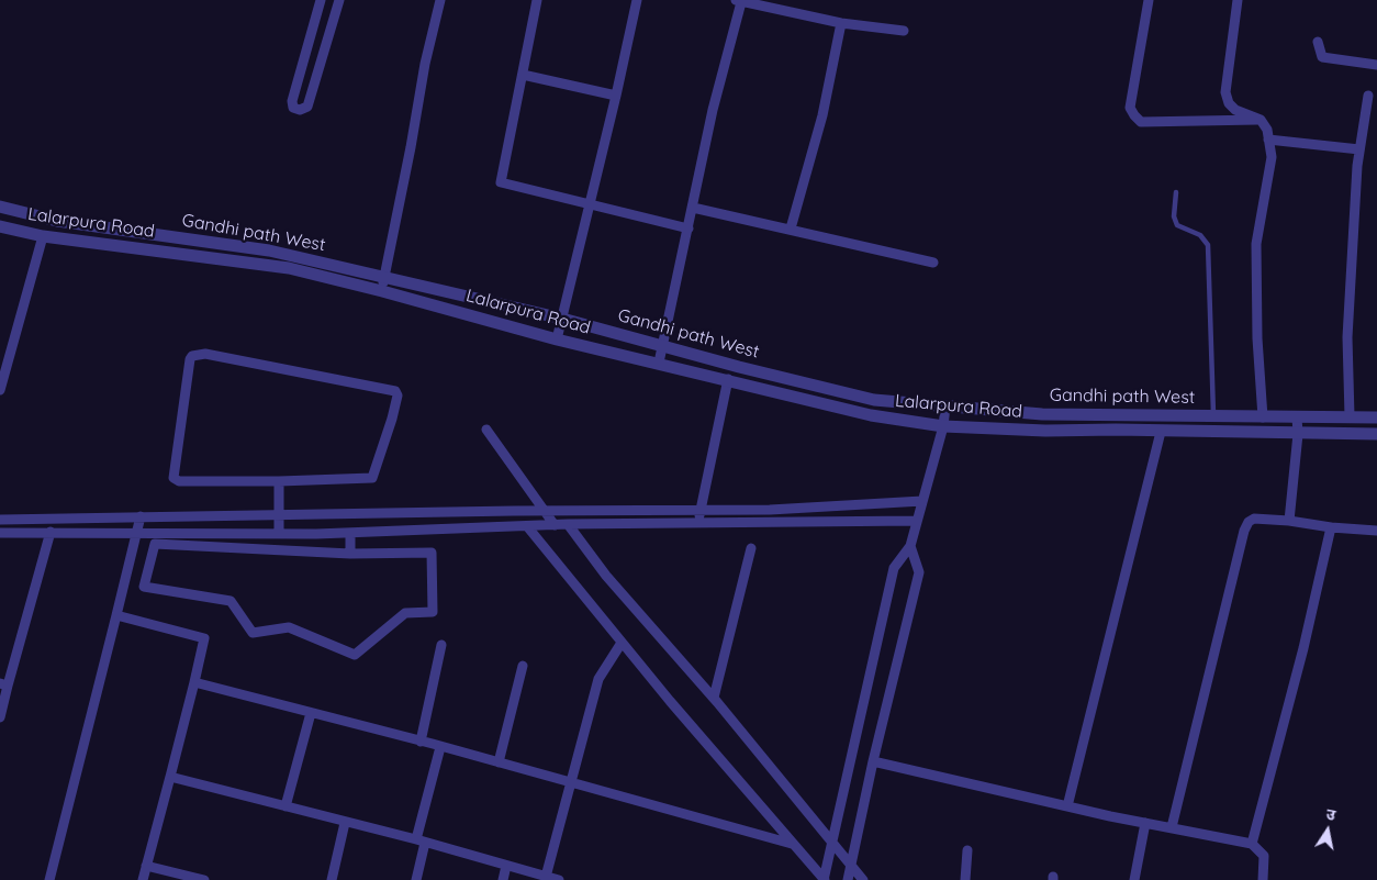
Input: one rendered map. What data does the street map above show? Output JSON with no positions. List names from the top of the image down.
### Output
{
  "streets": {
    "street": ["Lalarpura Road", "Gandhi path West"]
  },
  "north": "top"
}
